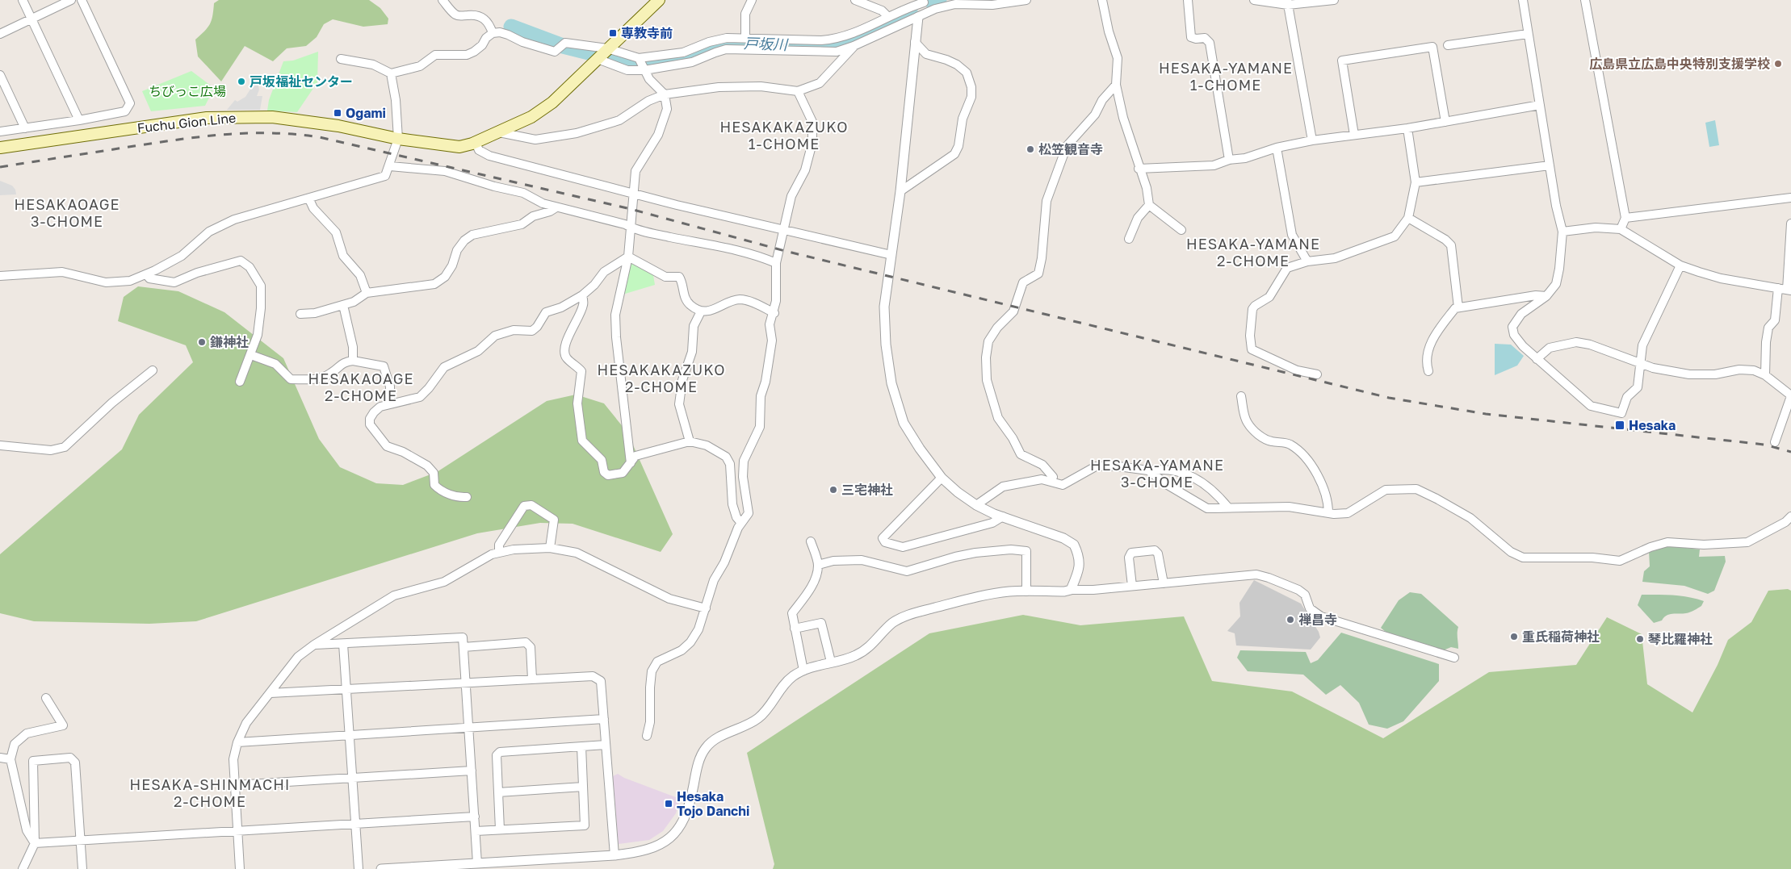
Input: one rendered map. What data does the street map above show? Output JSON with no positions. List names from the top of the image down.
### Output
{
  "streets": {
    "main road": ["Fuchu Gion Line"]
  },
  "districts": [
    "HESAKA-YAMANE 1-CHOME",
    "HESAKAKAZUKO 1-CHOME",
    "HESAKAOAGE 3-CHOME",
    "HESAKA-YAMANE 2-CHOME",
    "HESAKAKAZUKO 2-CHOME",
    "HESAKAOAGE 2-CHOME",
    "HESAKA-YAMANE 3-CHOME",
    "HESAKA-SHINMACHI 2-CHOME"
  ],
  "water": ["戸坂川"],
  "parks": ["ちびっこ広場"],
  "places": {
    "transit": [
      "専教寺前",
      "Ogami",
      "Hesaka",
      "Hesaka Tojo Danchi"
    ],
    "other": [
      "広島県立広島中央特別支援学校",
      "戸坂福祉センター",
      "松笠観音寺",
      "鎌神社",
      "三宅神社",
      "禅昌寺",
      "重氏稲荷神社",
      "琴比羅神社"
    ]
  }
}
